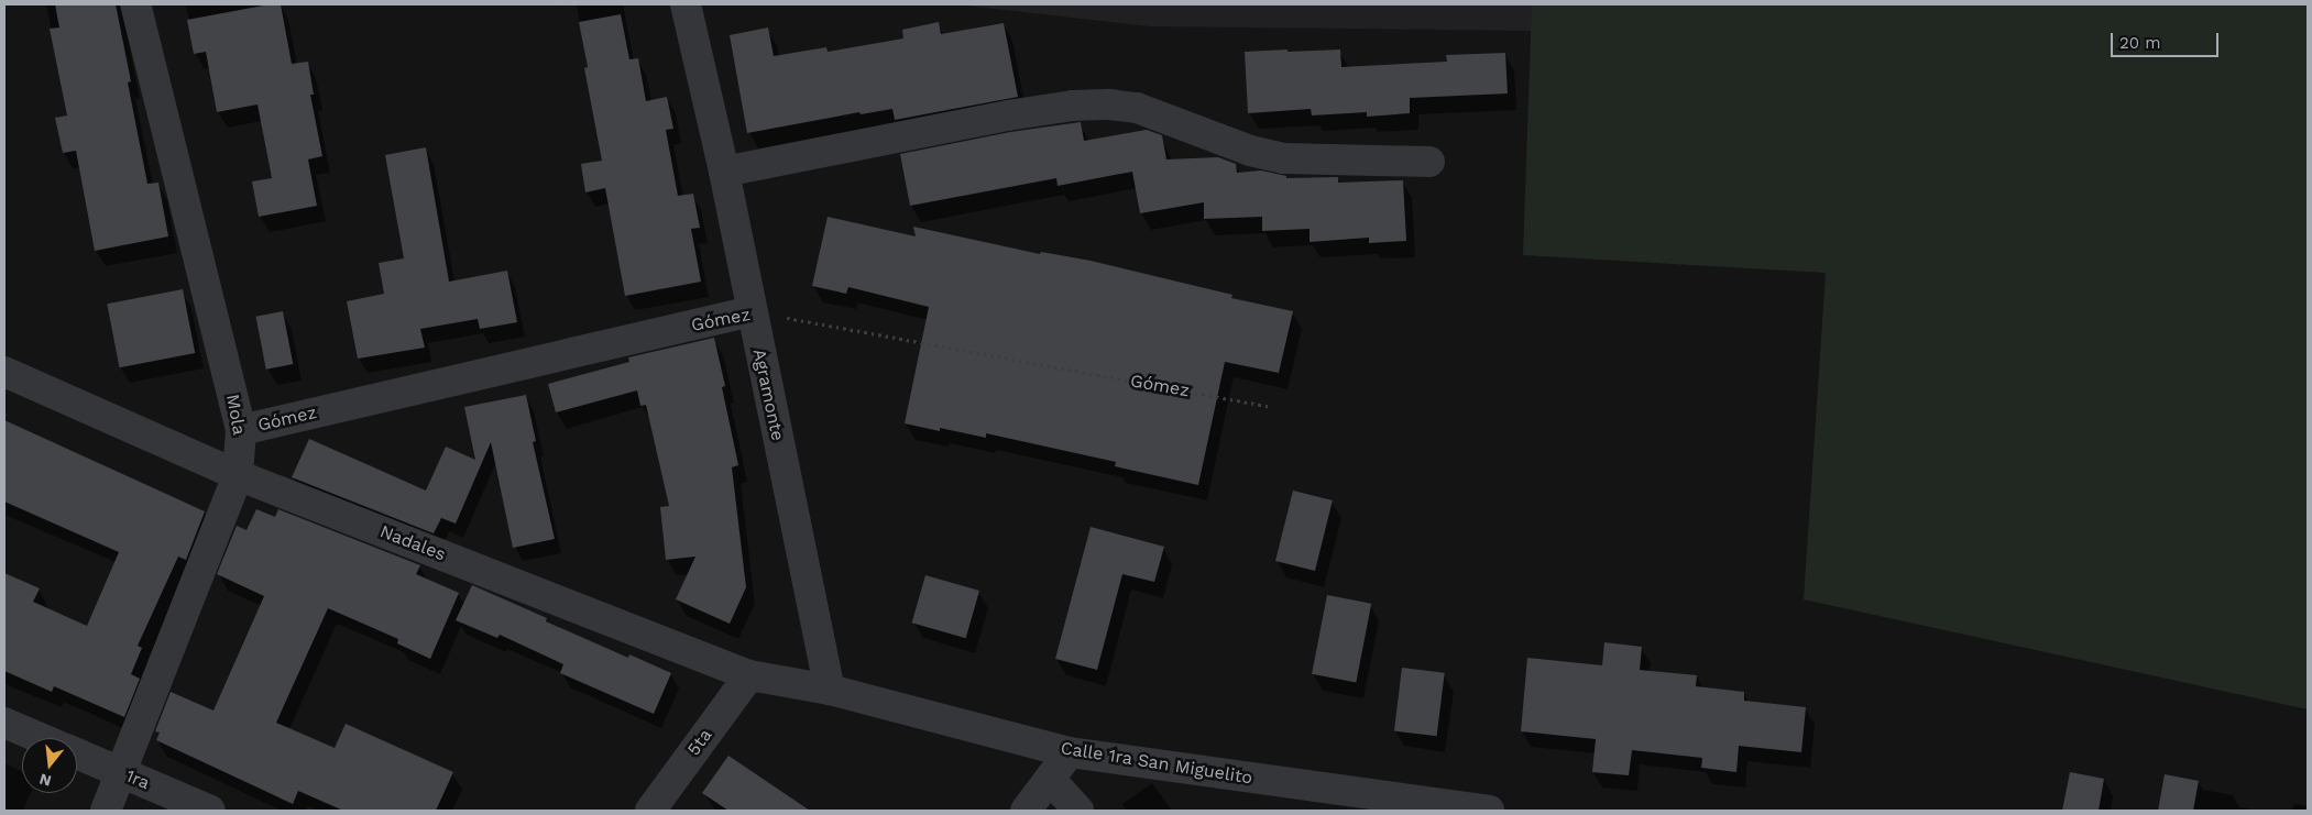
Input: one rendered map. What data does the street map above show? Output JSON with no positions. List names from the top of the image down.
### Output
{
  "streets": {
    "street": [
      "Gómez",
      "Agramonte",
      "Mola",
      "Nadales",
      "5ta",
      "Calle 1ra San Miguelito",
      "1ra"
    ]
  },
  "crossings": [
    ["Gómez", "Agramonte"],
    ["Gómez", "Mola"],
    ["Agramonte", "Nadales"],
    ["Agramonte", "Calle 1ra San Miguelito"],
    ["Mola", "Nadales"],
    ["Mola", "1ra"],
    ["Nadales", "5ta"],
    ["Nadales", "Calle 1ra San Miguelito"]
  ],
  "scale_bar": "20 m",
  "north": "bottom"
}
